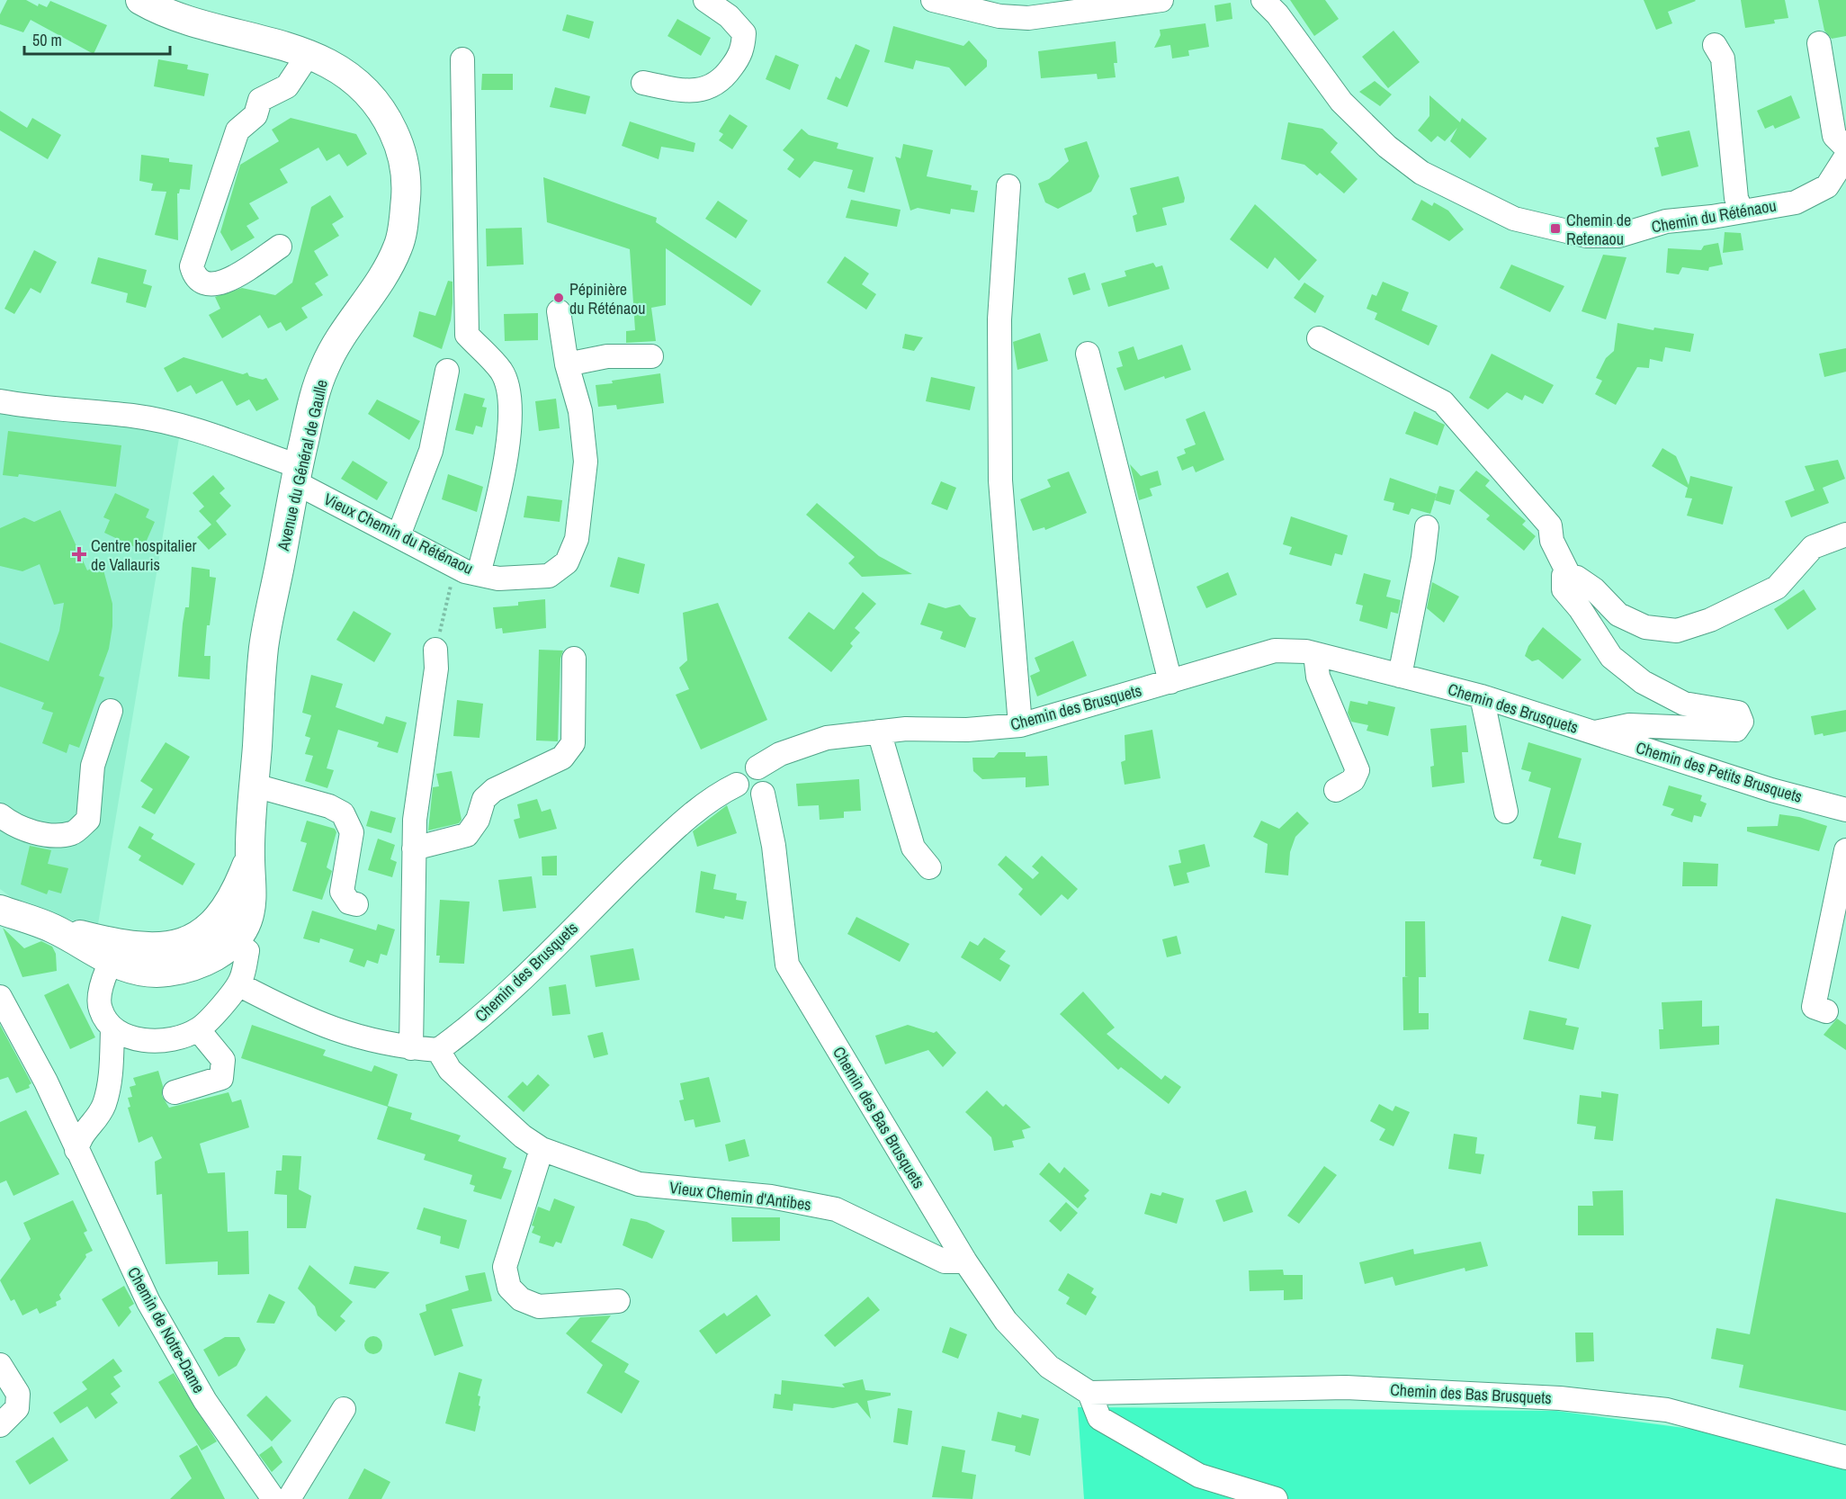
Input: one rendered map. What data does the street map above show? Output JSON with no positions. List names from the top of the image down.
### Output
{
  "streets": {
    "main road": ["Avenue du Général de Gaulle"],
    "street": [
      "Chemin du Réténaou",
      "Vieux Chemin du Réténaou",
      "Chemin des Brusquets",
      "Chemin des Petits Brusquets",
      "Chemin des Bas Brusquets",
      "Vieux Chemin d'Antibes",
      "Chemin de Notre-Dame"
    ]
  },
  "crossings": [
    ["Avenue du Général de Gaulle", "Vieux Chemin du Réténaou"],
    ["Chemin des Brusquets", "Chemin des Petits Brusquets"],
    ["Chemin des Brusquets", "Chemin des Bas Brusquets"],
    ["Chemin des Brusquets", "Vieux Chemin d'Antibes"],
    ["Chemin des Bas Brusquets", "Vieux Chemin d'Antibes"]
  ],
  "places": {
    "transit": ["Chemin de Retenaou"],
    "other": ["Pépinière du Réténaou"],
    "health": ["Centre hospitalier de Vallauris"]
  },
  "scale_bar": "50 m"
}
